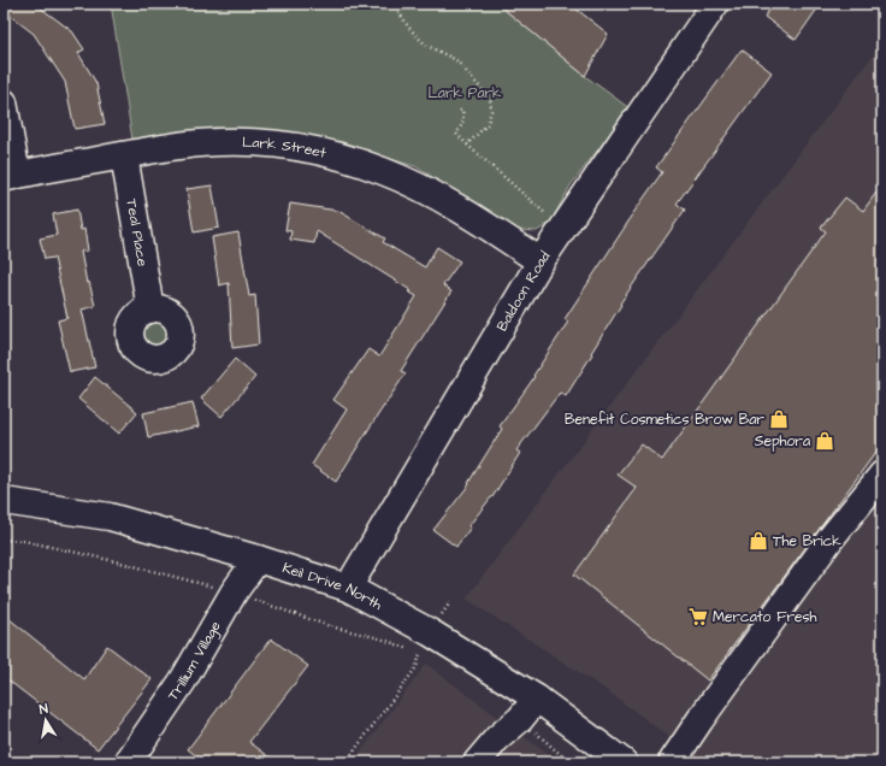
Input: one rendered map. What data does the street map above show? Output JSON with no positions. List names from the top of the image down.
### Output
{
  "streets": {
    "street": [
      "Lark Street",
      "Teal Place",
      "Baldoon Road",
      "Keil Drive North",
      "Trillium Village"
    ]
  },
  "crossings": [
    ["Lark Street", "Teal Place"],
    ["Lark Street", "Baldoon Road"],
    ["Baldoon Road", "Keil Drive North"],
    ["Keil Drive North", "Trillium Village"]
  ],
  "parks": ["Lark Park"],
  "places": {
    "shop": ["Benefit Cosmetics Brow Bar", "Sephora", "The Brick"],
    "supermarket": ["Mercato Fresh"]
  },
  "north": "top"
}
